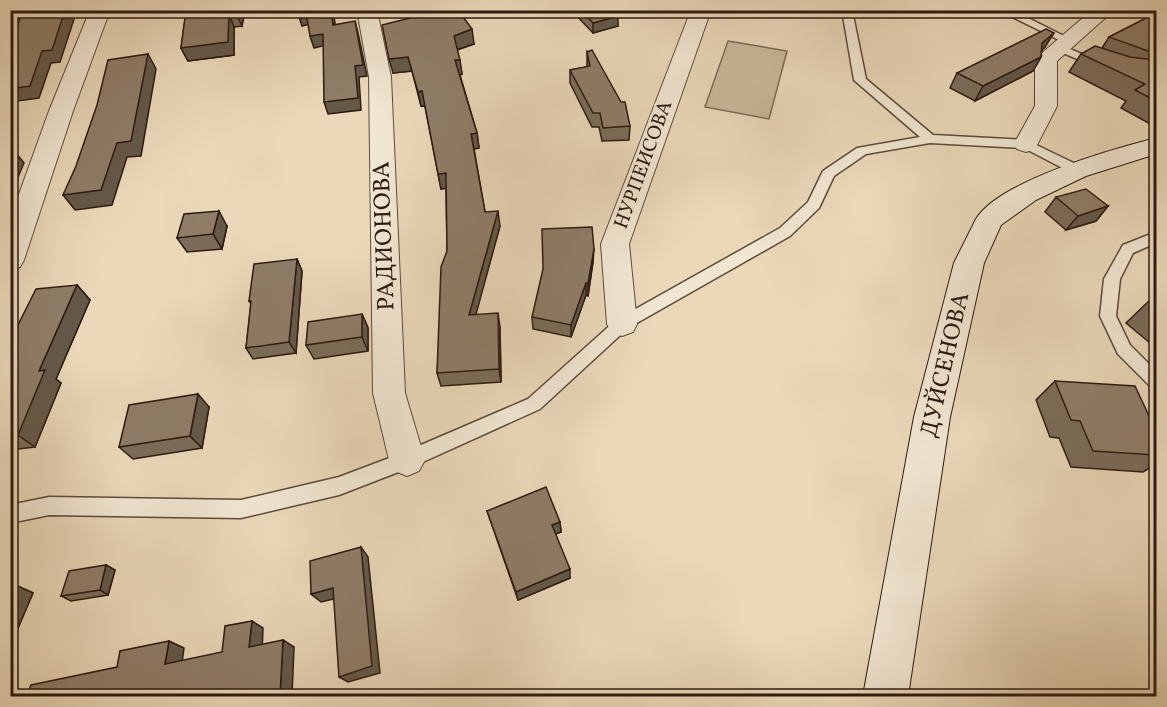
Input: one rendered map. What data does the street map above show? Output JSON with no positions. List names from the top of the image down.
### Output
{
  "streets": {
    "main road": ["ДУЙСЕНОВА"],
    "street": ["НУРПЕИСОВА", "РАДИОНОВА"]
  }
}
